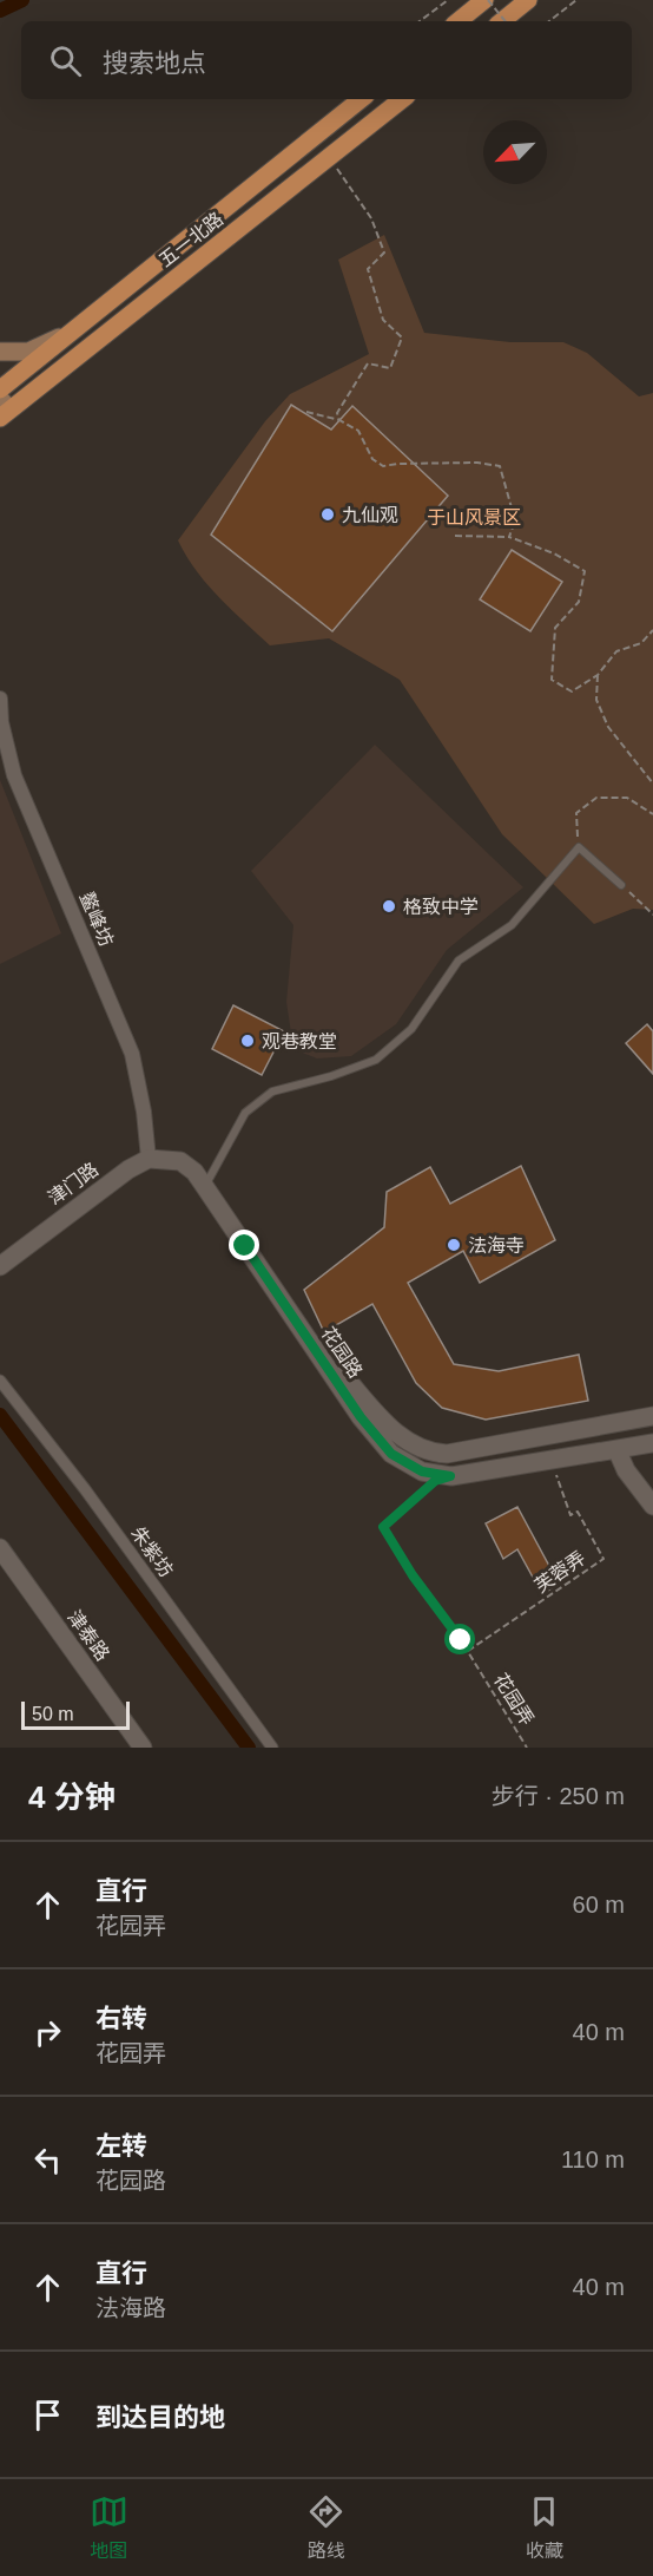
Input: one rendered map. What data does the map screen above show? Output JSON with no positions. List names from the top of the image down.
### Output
{
  "streets": {
    "main road": ["五一北路"],
    "street": [
      "鳌峰坊",
      "津门路",
      "花园路",
      "朱紫坊",
      "津泰路"
    ],
    "path": ["芙蓉弄", "花园弄"]
  },
  "crossings": [
    ["鳌峰坊", "津门路"],
    ["花园路", "芙蓉弄"],
    ["花园路", "花园弄"],
    ["芙蓉弄", "花园弄"]
  ],
  "parks": ["于山风景区"],
  "places": [
    "九仙观",
    "格致中学",
    "观巷教堂",
    "法海寺"
  ],
  "scale_bar": "50 m",
  "north": "bottom left",
  "page": {
    "search": "搜索地点",
    "scale": "50 m",
    "heading": ["4 分钟", "步行 · 250 m"],
    "list": [
      ["直行", "花园弄", "60 m"],
      ["右转", "花园弄", "40 m"],
      ["左转", "花园路", "110 m"],
      ["直行", "法海路", "40 m"],
      "到达目的地"
    ],
    "nav": ["地图", "路线", "收藏"]
  }
}
